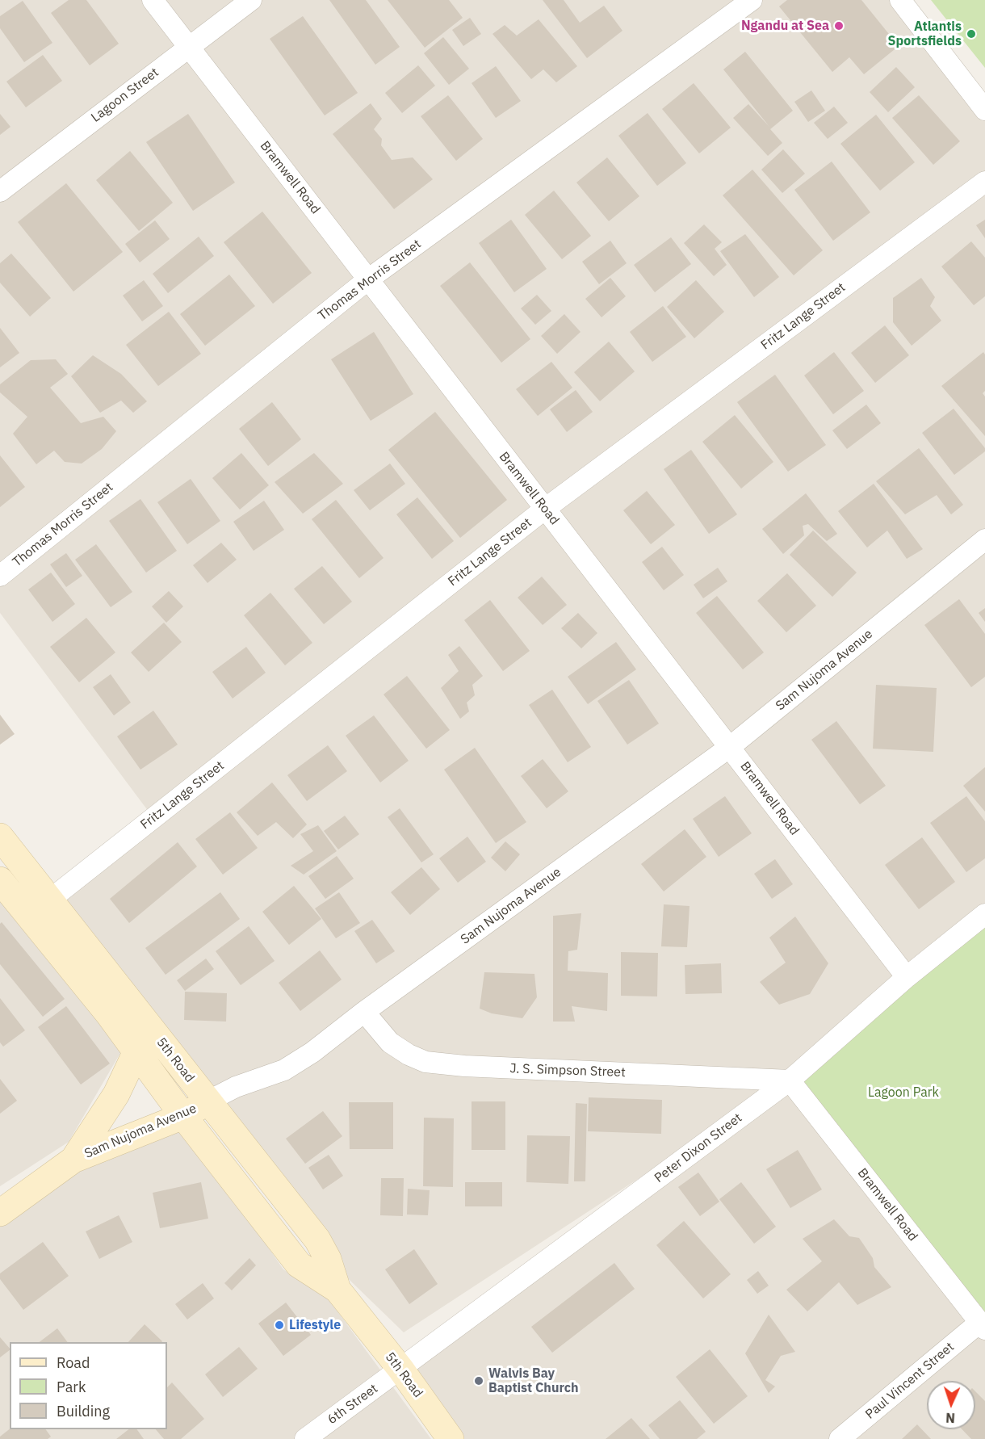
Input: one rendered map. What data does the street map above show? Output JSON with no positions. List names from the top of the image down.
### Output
{
  "streets": {
    "main road": ["Sam Nujoma Avenue", "5th Road"],
    "street": [
      "Lagoon Street",
      "Bramwell Road",
      "Thomas Morris Street",
      "Fritz Lange Street",
      "J. S. Simpson Street",
      "Peter Dixon Street",
      "Paul Vincent Street",
      "6th Street"
    ]
  },
  "crossings": [
    ["Lagoon Street", "Bramwell Road"],
    ["Bramwell Road", "Thomas Morris Street"],
    ["Bramwell Road", "Fritz Lange Street"],
    ["Bramwell Road", "Sam Nujoma Avenue"],
    ["Bramwell Road", "J. S. Simpson Street"],
    ["Bramwell Road", "Peter Dixon Street"],
    ["Bramwell Road", "Paul Vincent Street"],
    ["Fritz Lange Street", "5th Road"],
    ["Sam Nujoma Avenue", "5th Road"],
    ["Sam Nujoma Avenue", "J. S. Simpson Street"],
    ["5th Road", "Peter Dixon Street"],
    ["5th Road", "6th Street"],
    ["J. S. Simpson Street", "Peter Dixon Street"],
    ["Peter Dixon Street", "6th Street"]
  ],
  "parks": ["Lagoon Park"],
  "places": [
    "Ngandu at Sea",
    "Atlantis Sportsfields",
    "Lifestyle",
    "Walvis Bay Baptist Church"
  ],
  "legend": ["Road", "Park", "Building"],
  "north": "bottom"
}
